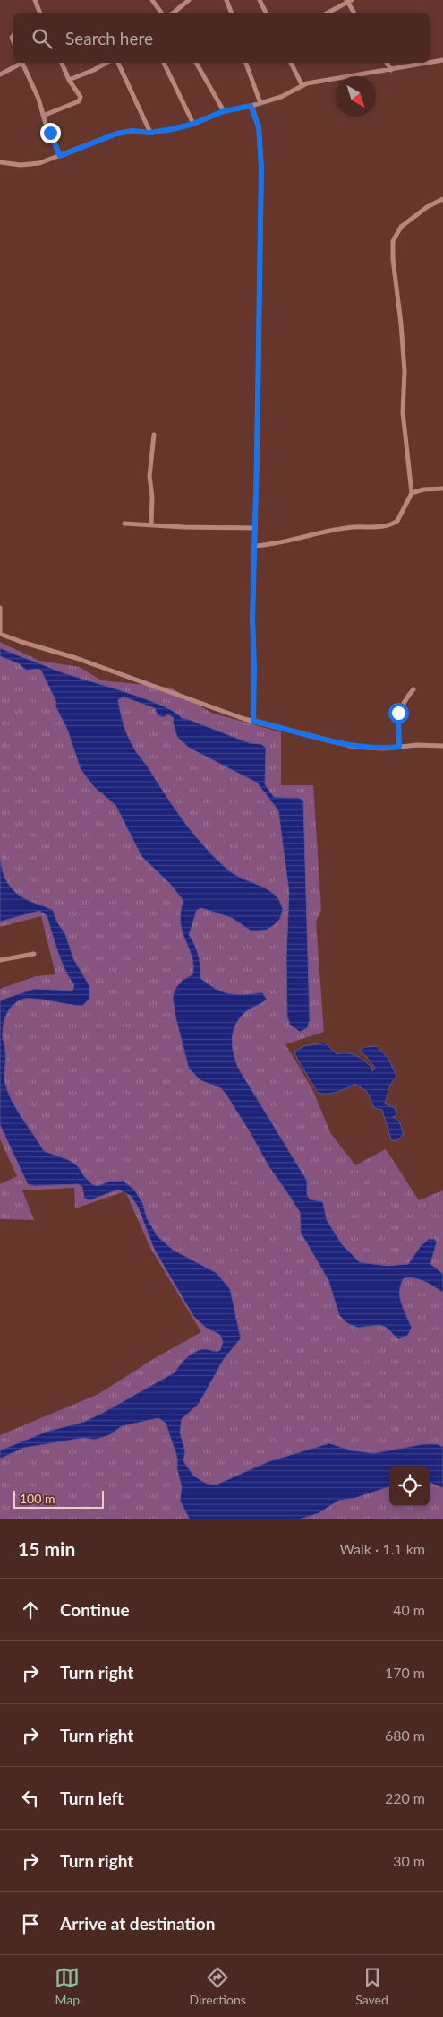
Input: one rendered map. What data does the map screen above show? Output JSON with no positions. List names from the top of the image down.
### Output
{
  "scale_bar": "100 m",
  "north": "bottom right",
  "page": {
    "search": "Search here",
    "scale": "100 m",
    "heading": ["15 min", "Walk · 1.1 km"],
    "list": [
      ["Continue", "40 m"],
      ["Turn right", "170 m"],
      ["Turn right", "680 m"],
      ["Turn left", "220 m"],
      ["Turn right", "30 m"],
      "Arrive at destination"
    ],
    "nav": ["Map", "Directions", "Saved"]
  }
}
